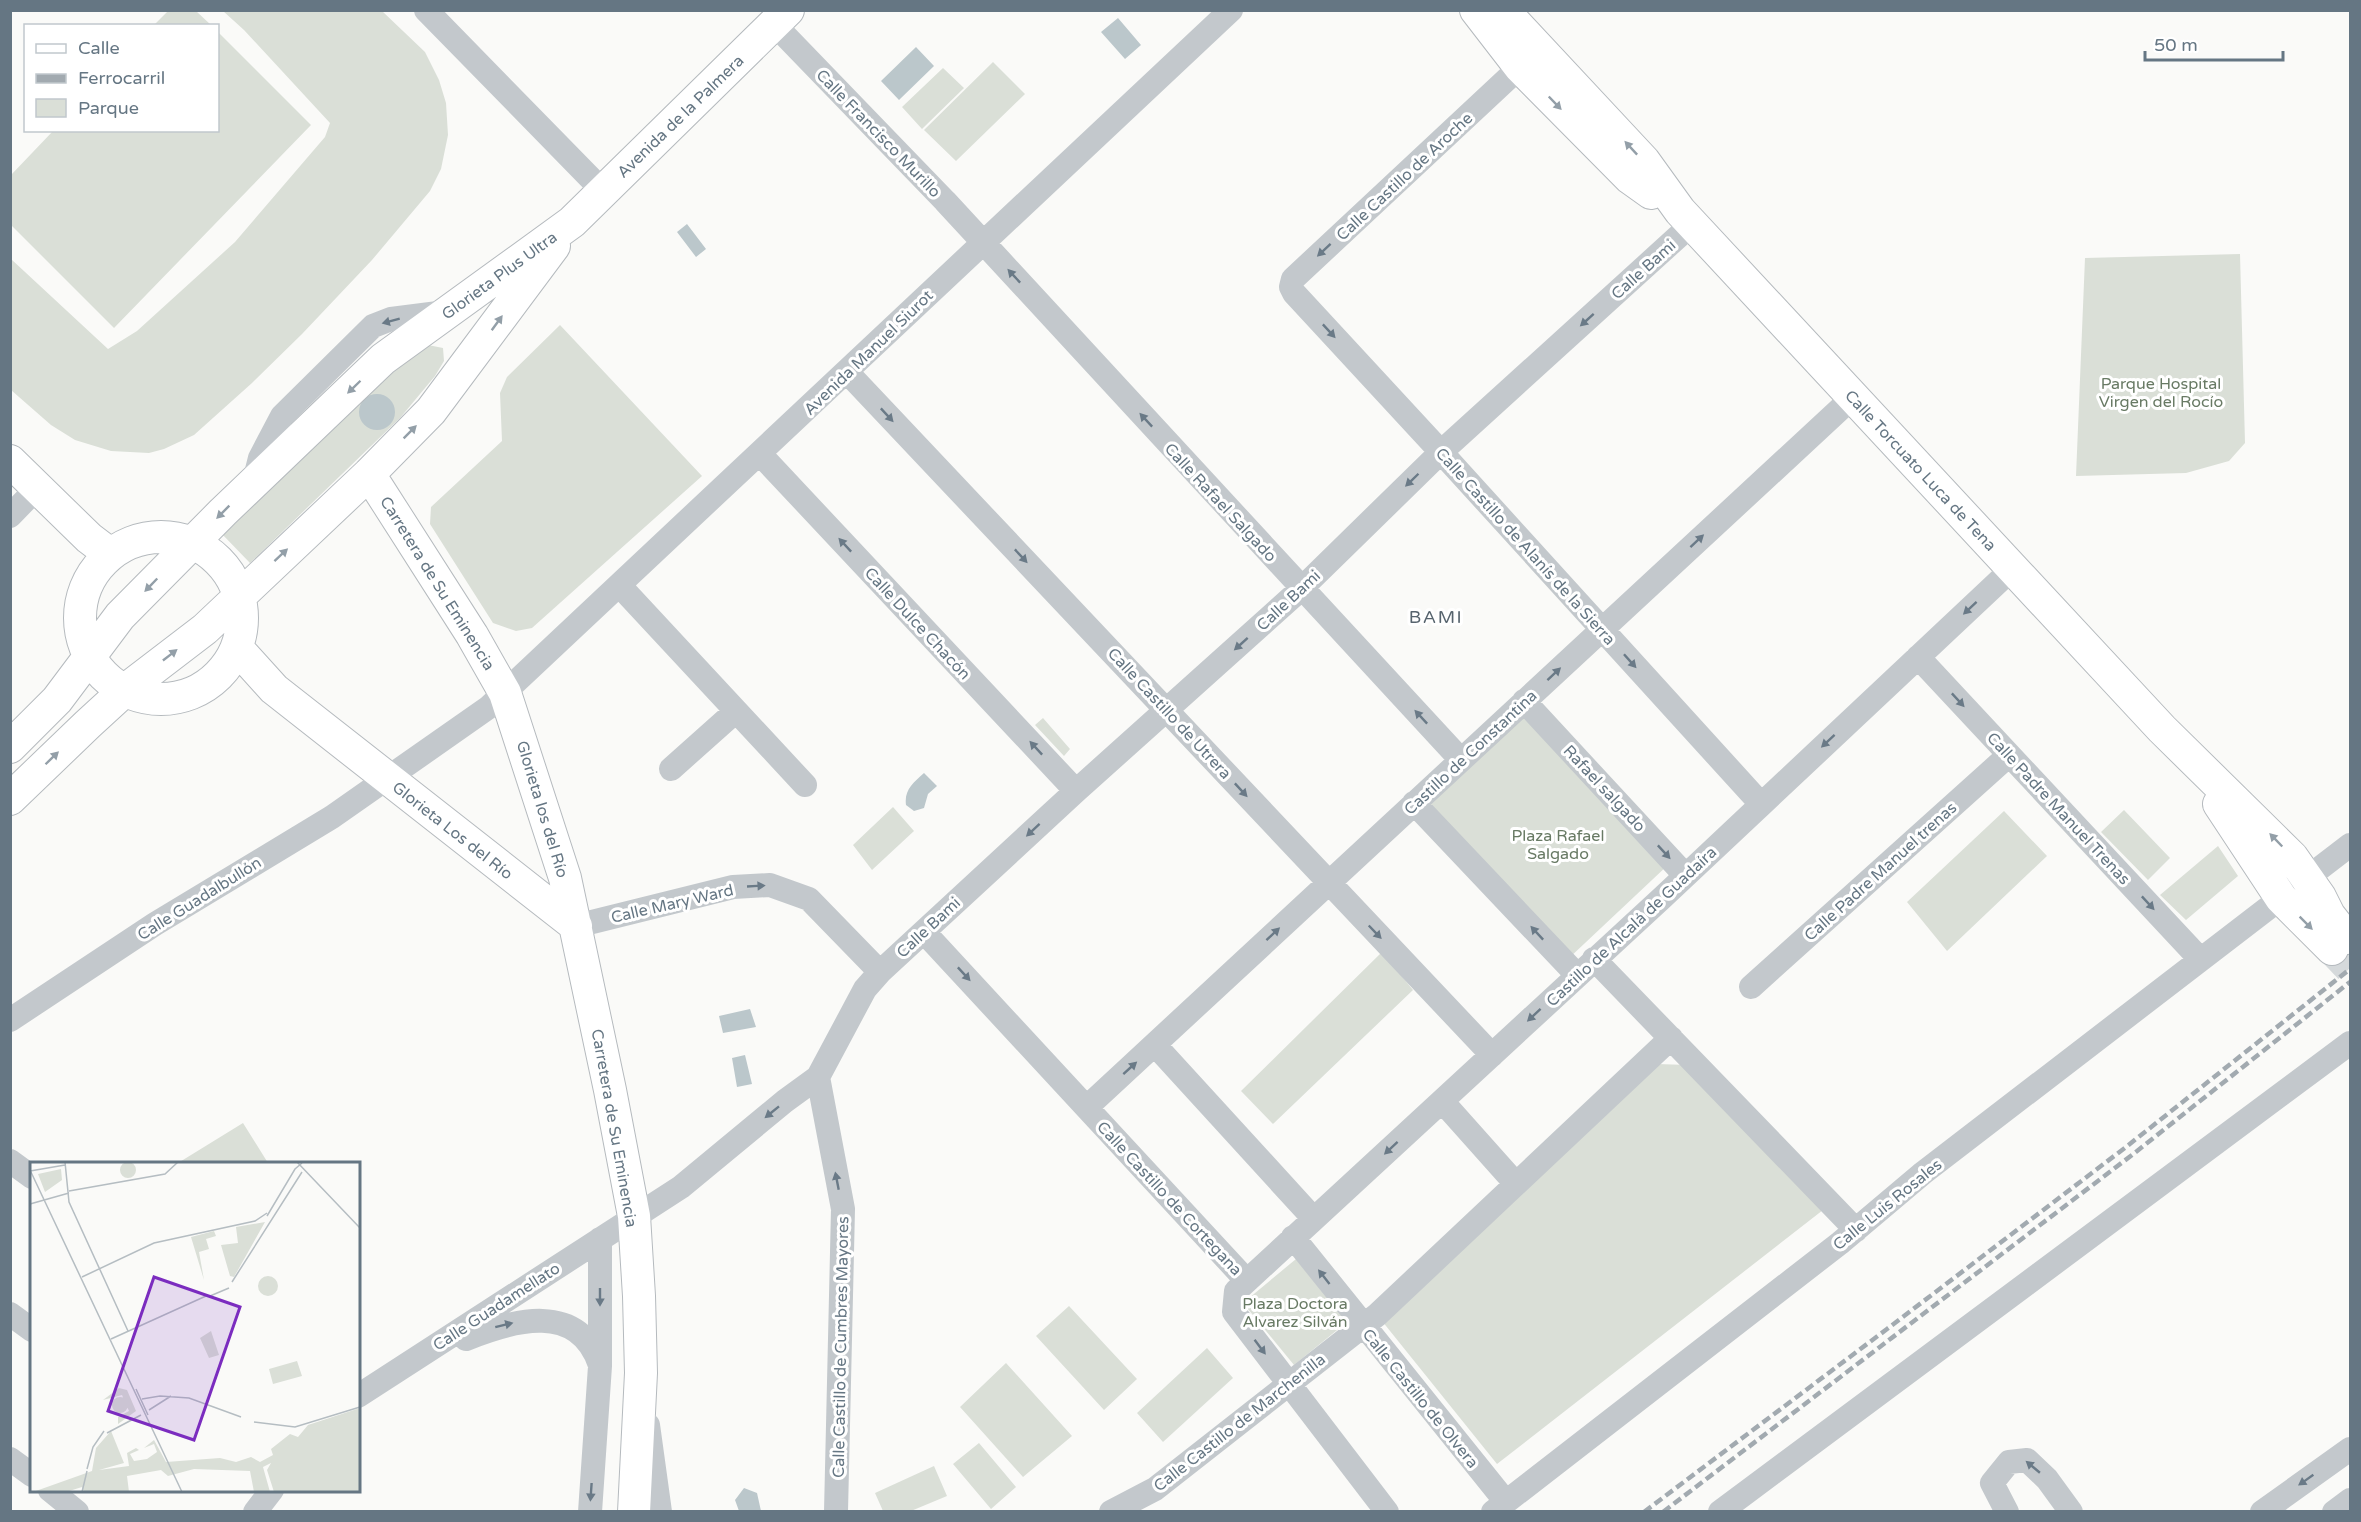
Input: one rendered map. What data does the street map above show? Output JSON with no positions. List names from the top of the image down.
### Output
{
  "streets": {
    "main road": [
      "Avenida de la Palmera",
      "Glorieta Plus Ultra",
      "Calle Torcuato Luca de Tena",
      "Carretera de Su Eminencia",
      "Glorieta los del Río",
      "Glorieta Los del Río"
    ],
    "street": [
      "Calle Francisco Murillo",
      "Calle Castillo de Aroche",
      "Calle Bami",
      "Avenida Manuel Siurot",
      "Calle Rafael Salgado",
      "Calle Castillo de Alanís de la Sierra",
      "Calle Dulce Chacón",
      "Calle Castillo de Utrera",
      "Castillo de Constantina",
      "Rafael salgado",
      "Calle Padre Manuel Trenas",
      "Calle Padre Manuel trenas",
      "Calle Guadalbullón",
      "Calle Mary Ward",
      "Castillo de Alcalá de Guadaíra",
      "Calle Castillo de Cortegana",
      "Calle Luis Rosales",
      "Calle Guadamellato",
      "Calle Castillo de Cumbres Mayores",
      "Calle Castillo de Olvera",
      "Calle Castillo de Marchenilla"
    ]
  },
  "crossings": [
    ["Avenida de la Palmera", "Calle Francisco Murillo"],
    ["Avenida de la Palmera", "Glorieta Plus Ultra"],
    ["Calle Francisco Murillo", "Avenida Manuel Siurot"],
    ["Calle Francisco Murillo", "Calle Rafael Salgado"],
    ["Calle Castillo de Aroche", "Calle Torcuato Luca de Tena"],
    ["Calle Castillo de Aroche", "Calle Castillo de Alanís de la Sierra"],
    ["Calle Bami", "Calle Torcuato Luca de Tena"],
    ["Calle Bami", "Calle Rafael Salgado"],
    ["Calle Bami", "Calle Castillo de Alanís de la Sierra"],
    ["Calle Bami", "Calle Dulce Chacón"],
    ["Calle Bami", "Calle Castillo de Utrera"],
    ["Calle Bami", "Calle Mary Ward"],
    ["Calle Bami", "Calle Castillo de Cortegana"],
    ["Calle Bami", "Calle Guadamellato"],
    ["Calle Bami", "Calle Castillo de Cumbres Mayores"],
    ["Glorieta Plus Ultra", "Carretera de Su Eminencia"],
    ["Avenida Manuel Siurot", "Calle Rafael Salgado"],
    ["Avenida Manuel Siurot", "Carretera de Su Eminencia"],
    ["Avenida Manuel Siurot", "Calle Dulce Chacón"],
    ["Avenida Manuel Siurot", "Calle Castillo de Utrera"],
    ["Avenida Manuel Siurot", "Glorieta los del Río"],
    ["Avenida Manuel Siurot", "Glorieta Los del Río"],
    ["Calle Torcuato Luca de Tena", "Castillo de Constantina"],
    ["Calle Torcuato Luca de Tena", "Castillo de Alcalá de Guadaíra"],
    ["Calle Torcuato Luca de Tena", "Calle Luis Rosales"],
    ["Calle Rafael Salgado", "Castillo de Constantina"],
    ["Calle Castillo de Alanís de la Sierra", "Castillo de Constantina"],
    ["Calle Castillo de Alanís de la Sierra", "Castillo de Alcalá de Guadaíra"],
    ["Carretera de Su Eminencia", "Glorieta los del Río"],
    ["Carretera de Su Eminencia", "Glorieta Los del Río"],
    ["Carretera de Su Eminencia", "Calle Mary Ward"],
    ["Carretera de Su Eminencia", "Calle Guadamellato"],
    ["Calle Castillo de Utrera", "Castillo de Constantina"],
    ["Calle Castillo de Utrera", "Castillo de Alcalá de Guadaíra"],
    ["Castillo de Constantina", "Rafael salgado"],
    ["Castillo de Constantina", "Calle Castillo de Cortegana"],
    ["Rafael salgado", "Castillo de Alcalá de Guadaíra"],
    ["Calle Padre Manuel Trenas", "Calle Padre Manuel trenas"],
    ["Calle Padre Manuel Trenas", "Castillo de Alcalá de Guadaíra"],
    ["Calle Padre Manuel Trenas", "Calle Luis Rosales"],
    ["Glorieta los del Río", "Glorieta Los del Río"],
    ["Glorieta los del Río", "Calle Mary Ward"],
    ["Glorieta Los del Río", "Calle Guadalbullón"],
    ["Glorieta Los del Río", "Calle Mary Ward"],
    ["Castillo de Alcalá de Guadaíra", "Calle Castillo de Cortegana"],
    ["Castillo de Alcalá de Guadaíra", "Calle Castillo de Olvera"],
    ["Calle Castillo de Cortegana", "Calle Castillo de Marchenilla"],
    ["Calle Luis Rosales", "Calle Castillo de Olvera"],
    ["Calle Guadamellato", "Calle Castillo de Cumbres Mayores"],
    ["Calle Castillo de Olvera", "Calle Castillo de Marchenilla"]
  ],
  "one_way": [
    "Calle Castillo de Aroche",
    "Calle Bami",
    "Calle Rafael Salgado",
    "Calle Castillo de Alanís de la Sierra",
    "Calle Castillo de Utrera",
    "Castillo de Constantina",
    "Calle Padre Manuel Trenas",
    "Calle Mary Ward",
    "Castillo de Alcalá de Guadaíra",
    "Calle Castillo de Cortegana",
    "Calle Guadamellato"
  ],
  "districts": ["BAMI"],
  "parks": ["Parque Hospital Virgen del Rocío", "Plaza Rafael Salgado", "Plaza Doctora Alvarez Silván"],
  "legend": ["Calle", "Ferrocarril", "Parque"],
  "scale_bar": "50 m"
}
